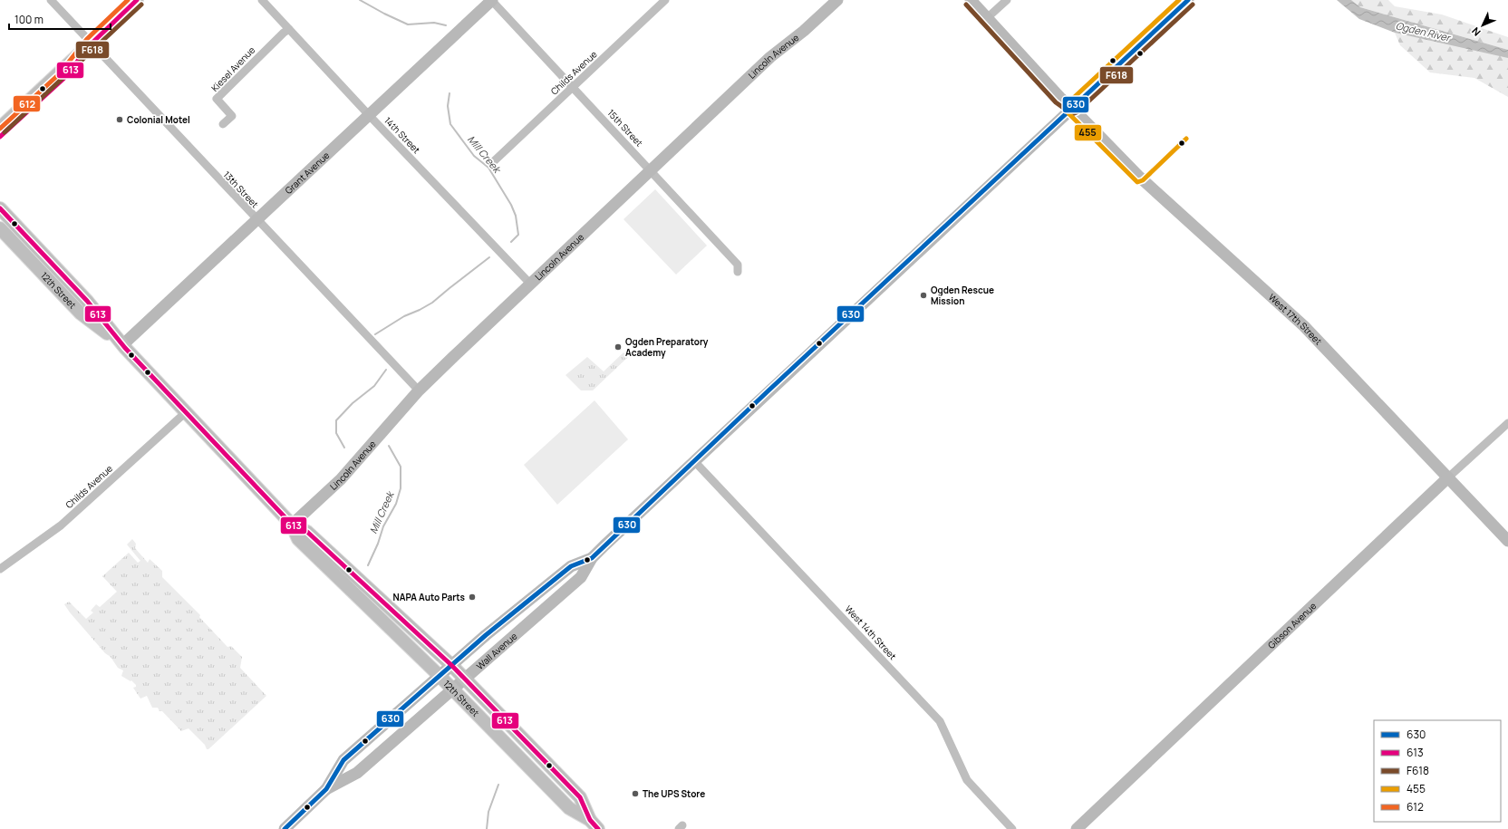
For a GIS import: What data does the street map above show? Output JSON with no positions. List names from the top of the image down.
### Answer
{
  "streets": {
    "main road": ["12th Street"],
    "street": [
      "Lincoln Avenue",
      "Kiesel Avenue",
      "Childs Avenue",
      "15th Street",
      "14th Street",
      "Grant Avenue",
      "13th Street",
      "West 17th Street",
      "Gibson Avenue",
      "West 14th Street",
      "Wall Avenue"
    ]
  },
  "crossings": [
    ["Lincoln Avenue", "15th Street"],
    ["Lincoln Avenue", "14th Street"],
    ["Lincoln Avenue", "13th Street"],
    ["Lincoln Avenue", "12th Street"],
    ["Kiesel Avenue", "14th Street"],
    ["Childs Avenue", "15th Street"],
    ["Childs Avenue", "12th Street"],
    ["15th Street", "Grant Avenue"],
    ["14th Street", "Grant Avenue"],
    ["Grant Avenue", "13th Street"],
    ["Grant Avenue", "12th Street"],
    ["12th Street", "Wall Avenue"],
    ["West 17th Street", "Gibson Avenue"],
    ["West 17th Street", "Wall Avenue"],
    ["West 14th Street", "Wall Avenue"]
  ],
  "water": ["Ogden River", "Mill Creek"],
  "places": [
    "Colonial Motel",
    "Ogden Rescue Mission",
    "Ogden Preparatory Academy",
    "NAPA Auto Parts",
    "The UPS Store"
  ],
  "lines": [
    "transit line 630",
    "transit line 613",
    "transit line 455",
    "transit line 612",
    "transit line F618"
  ],
  "legend": [
    "630",
    "613",
    "F618",
    "455",
    "612"
  ],
  "scale_bar": "100 m",
  "north": "bottom left"
}
